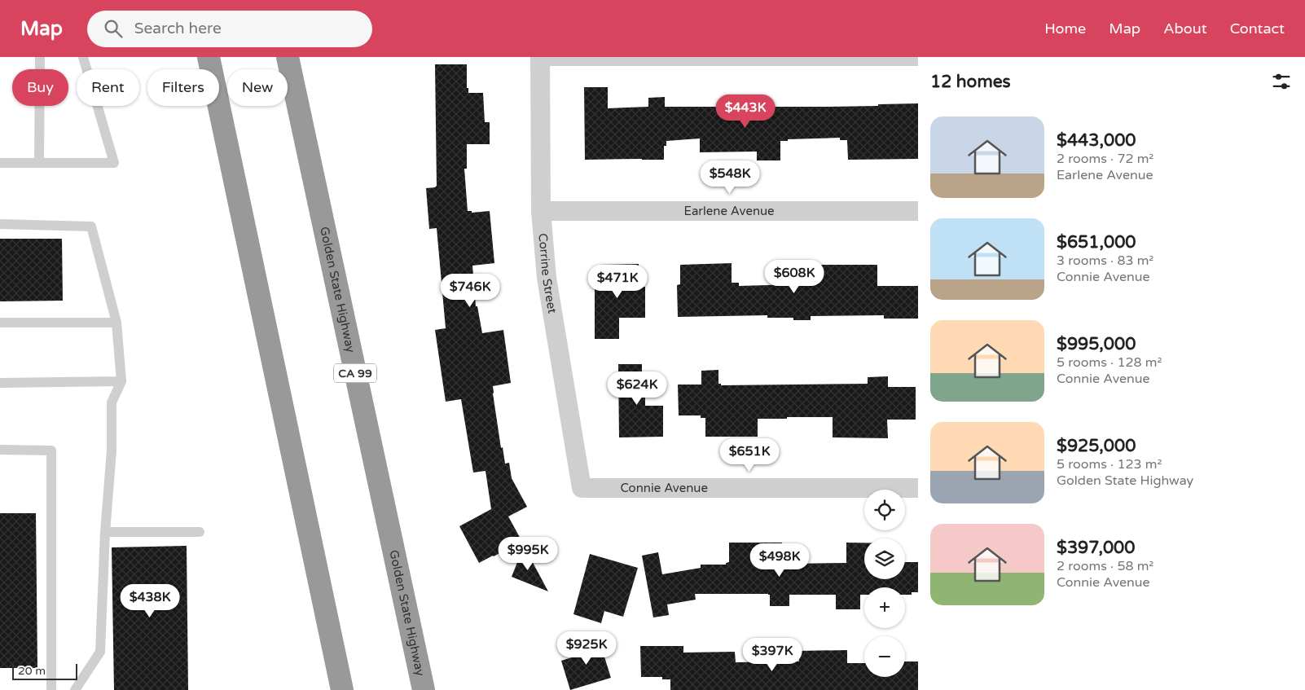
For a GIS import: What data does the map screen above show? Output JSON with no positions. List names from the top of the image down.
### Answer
{
  "streets": {
    "highway": ["Golden State Highway", "CA 99"],
    "street": ["Earlene Avenue", "Corrine Street", "Connie Avenue"]
  },
  "crossings": [
    ["Earlene Avenue", "Corrine Street"],
    ["Corrine Street", "Connie Avenue"]
  ],
  "scale_bar": "20 m",
  "page": {
    "header": "Map",
    "search": "Search here",
    "nav": [
      "Home",
      "Map",
      "About",
      "Contact"
    ],
    "heading": "12 homes",
    "chip": [
      "Buy",
      "Rent",
      "Filters",
      "New"
    ],
    "price": [
      "$443K",
      "$548K",
      "$608K",
      "$471K",
      "$746K",
      "$624K",
      "$651K",
      "$995K",
      "$498K",
      "$438K",
      "$925K",
      "$397K"
    ],
    "list": [
      {
        "name": "$443,000",
        "note": "2 rooms · 72 m² · Earlene Avenue"
      },
      {
        "name": "$651,000",
        "note": "3 rooms · 83 m² · Connie Avenue"
      },
      {
        "name": "$995,000",
        "note": "5 rooms · 128 m² · Connie Avenue"
      },
      {
        "name": "$925,000",
        "note": "5 rooms · 123 m² · Golden State Highway"
      },
      {
        "name": "$397,000",
        "note": "2 rooms · 58 m² · Connie Avenue"
      }
    ],
    "map_buttons": ["+", "−"],
    "scale": "20 m"
  }
}
